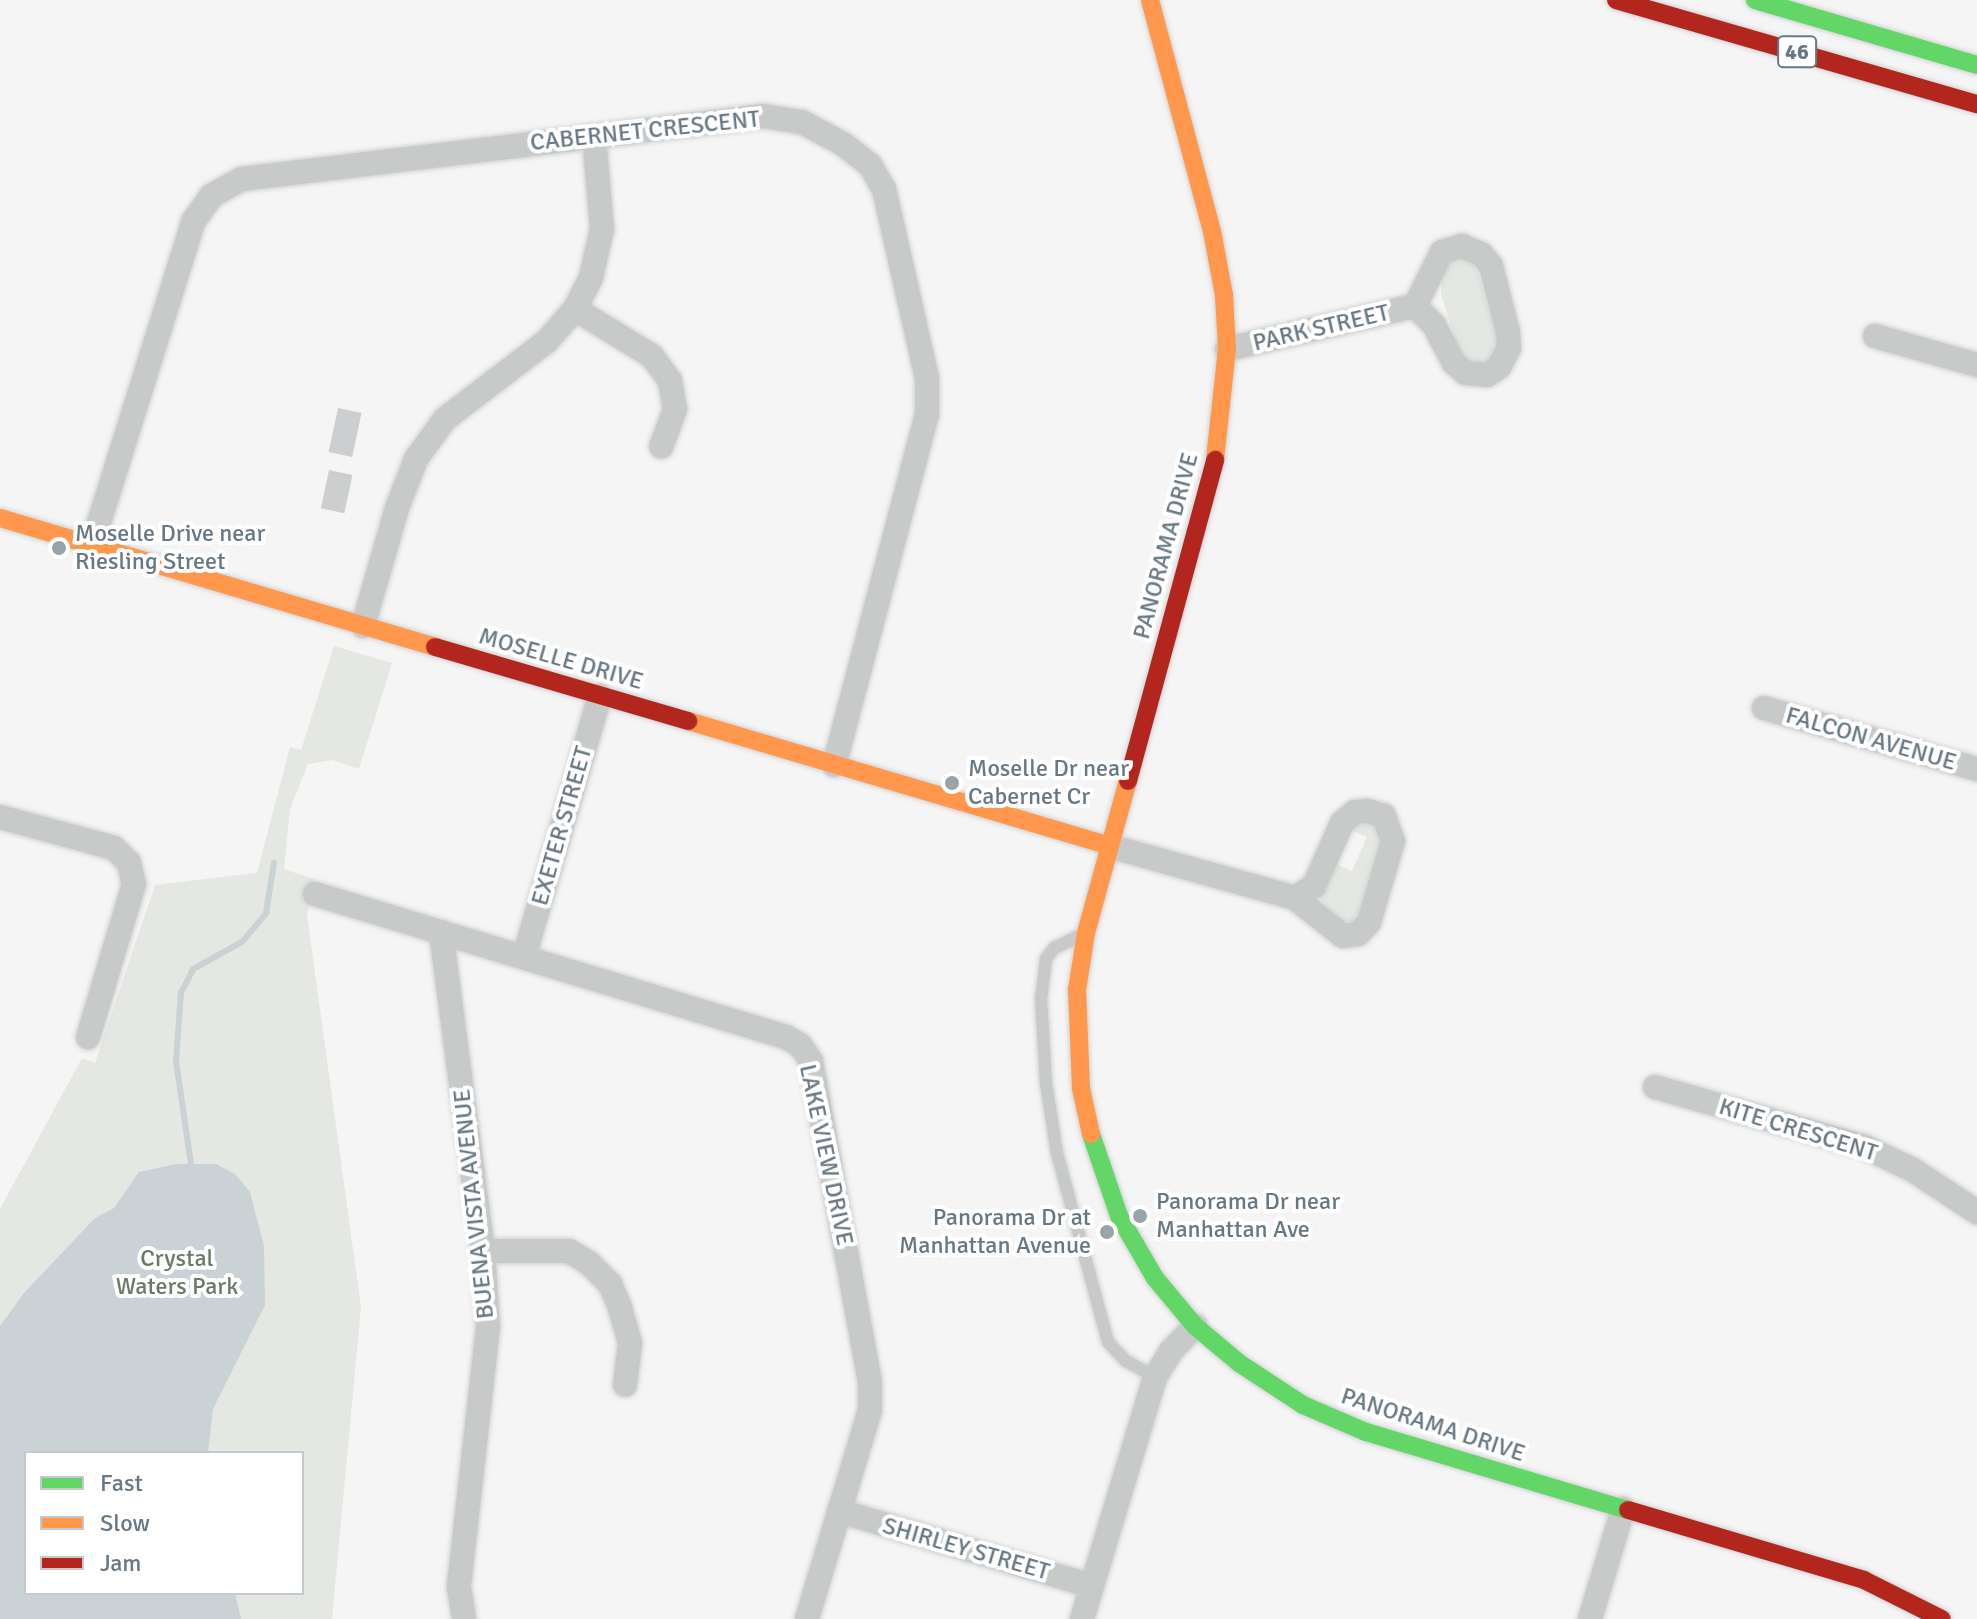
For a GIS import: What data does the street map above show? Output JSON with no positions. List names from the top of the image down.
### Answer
{
  "streets": {
    "street": [
      "46",
      "CABERNET CRESCENT",
      "PARK STREET",
      "PANORAMA DRIVE",
      "MOSELLE DRIVE",
      "FALCON AVENUE",
      "EXETER STREET",
      "KITE CRESCENT",
      "LAKE VIEW DRIVE",
      "BUENA VISTA AVENUE",
      "SHIRLEY STREET"
    ]
  },
  "crossings": [
    ["CABERNET CRESCENT", "MOSELLE DRIVE"],
    ["PARK STREET", "PANORAMA DRIVE"],
    ["PANORAMA DRIVE", "MOSELLE DRIVE"],
    ["MOSELLE DRIVE", "EXETER STREET"],
    ["EXETER STREET", "LAKE VIEW DRIVE"],
    ["LAKE VIEW DRIVE", "BUENA VISTA AVENUE"],
    ["LAKE VIEW DRIVE", "SHIRLEY STREET"]
  ],
  "parks": ["Crystal Waters Park"],
  "places": [
    "Moselle Drive near Riesling Street",
    "Moselle Dr near Cabernet Cr",
    "Panorama Dr near Manhattan Ave",
    "Panorama Dr at Manhattan Avenue"
  ],
  "legend": ["Fast", "Slow", "Jam"]
}
